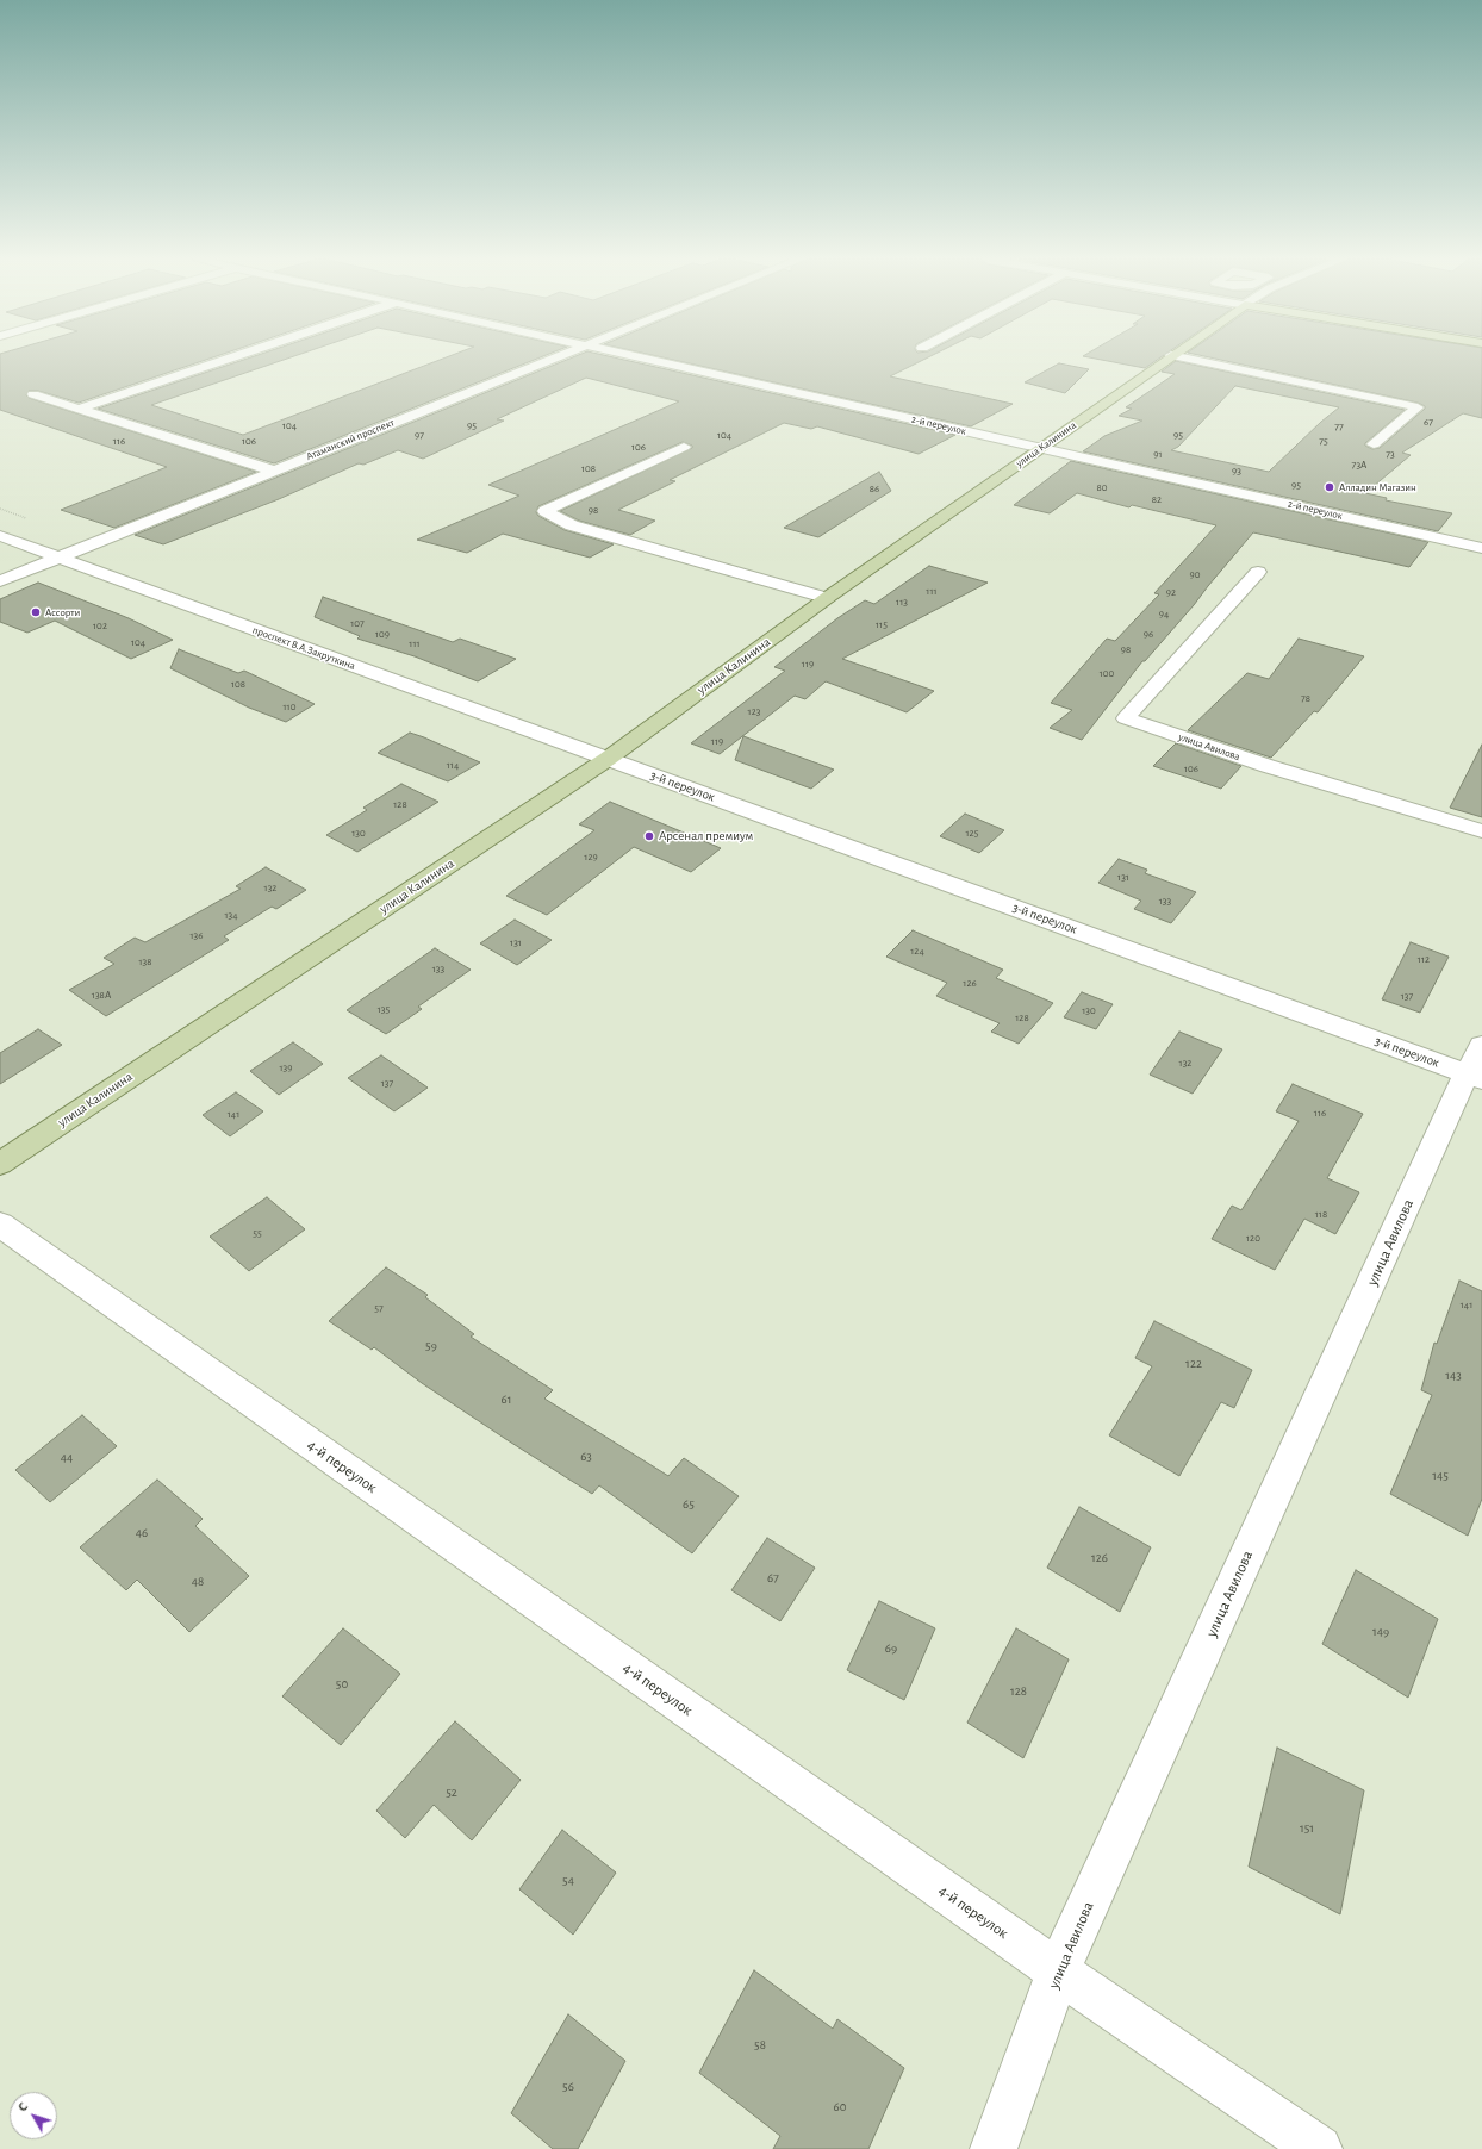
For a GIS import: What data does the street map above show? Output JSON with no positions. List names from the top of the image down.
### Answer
{
  "streets": {
    "main road": ["улица Калинина"],
    "street": [
      "2-й переулок",
      "Атаманский проспект",
      "проспект В.А.Закруткина",
      "улица Авилова",
      "3-й переулок",
      "4-й переулок"
    ]
  },
  "crossings": [
    ["2-й переулок", "улица Калинина"],
    ["Атаманский проспект", "проспект В.А.Закруткина"],
    ["улица Калинина", "проспект В.А.Закруткина"],
    ["улица Калинина", "3-й переулок"],
    ["проспект В.А.Закруткина", "3-й переулок"],
    ["улица Авилова", "3-й переулок"],
    ["улица Авилова", "4-й переулок"]
  ],
  "places": ["Алладин Магазин", "Ассорти", "Арсенал премиум"],
  "house_numbers": [
    "67",
    "104",
    "95",
    "77",
    "97",
    "104",
    "95",
    "116",
    "106",
    "75",
    "106",
    "91",
    "73",
    "73А",
    "108",
    "93",
    "95",
    "80",
    "86",
    "82",
    "98",
    "90",
    "111",
    "92",
    "113",
    "94",
    "107",
    "115",
    "102",
    "109",
    "96",
    "104",
    "111",
    "98",
    "119",
    "100",
    "108",
    "78",
    "110",
    "123",
    "119",
    "114",
    "106",
    "128",
    "130",
    "125",
    "129",
    "131",
    "132",
    "133",
    "134",
    "136",
    "131",
    "124",
    "112",
    "138",
    "133",
    "126",
    "138А",
    "137",
    "135",
    "130",
    "128",
    "132",
    "139",
    "137",
    "116",
    "141",
    "118",
    "55",
    "120",
    "141",
    "57",
    "59",
    "122",
    "143",
    "61",
    "63",
    "44",
    "145",
    "65",
    "46",
    "126",
    "67",
    "48",
    "149",
    "69",
    "50",
    "128",
    "52",
    "151",
    "54",
    "58",
    "56",
    "60"
  ],
  "north": "top left"
}
